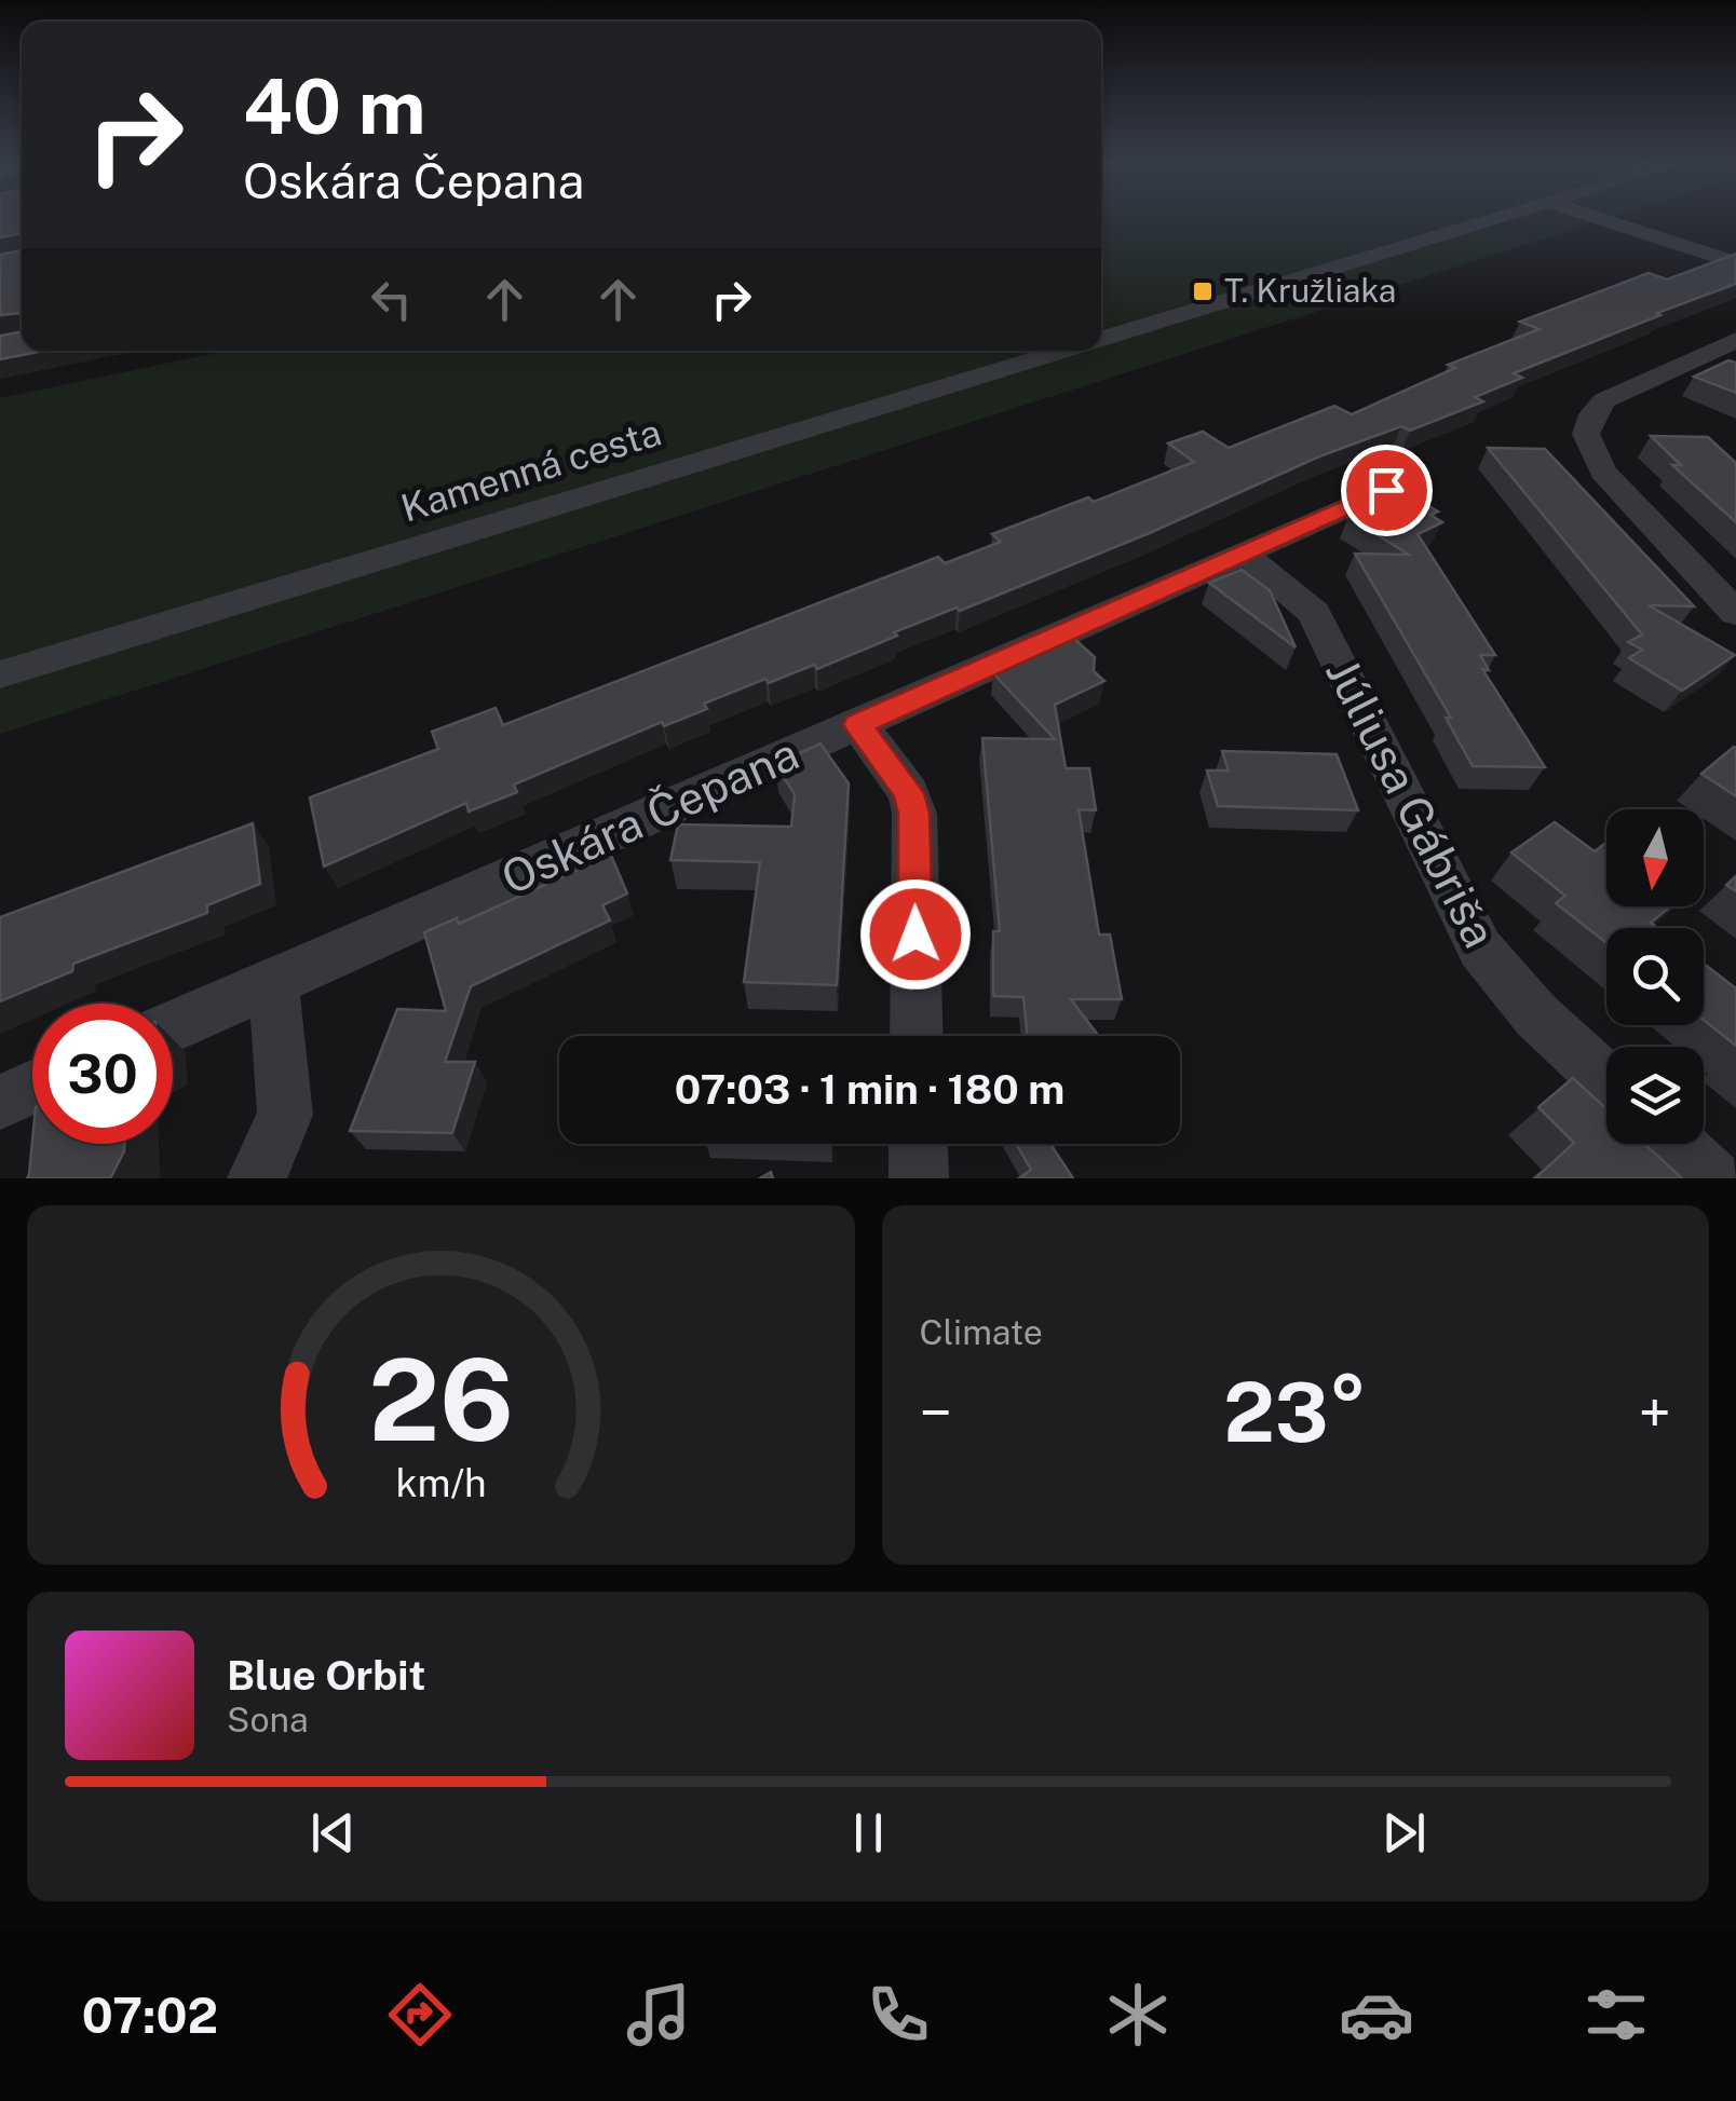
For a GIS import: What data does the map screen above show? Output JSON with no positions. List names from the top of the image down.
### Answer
{
  "streets": {
    "street": ["Kamenná cesta", "Júliusa Gábriša", "Oskára Čepana"]
  },
  "crossings": [
    ["Júliusa Gábriša", "Oskára Čepana"]
  ],
  "places": {
    "transit": ["T. Kružliaka"]
  },
  "north": "bottom",
  "page": {
    "turn": ["40 m", "Oskára Čepana"],
    "limit": "30",
    "trip": "07:03 · 1 min · 180 m",
    "tile": "Climate",
    "heat": ["−", "23°", "+"],
    "song": ["Blue Orbit", "Sona"],
    "tabs": "07:02",
    "gauge": ["26", "km/h"]
  }
}
